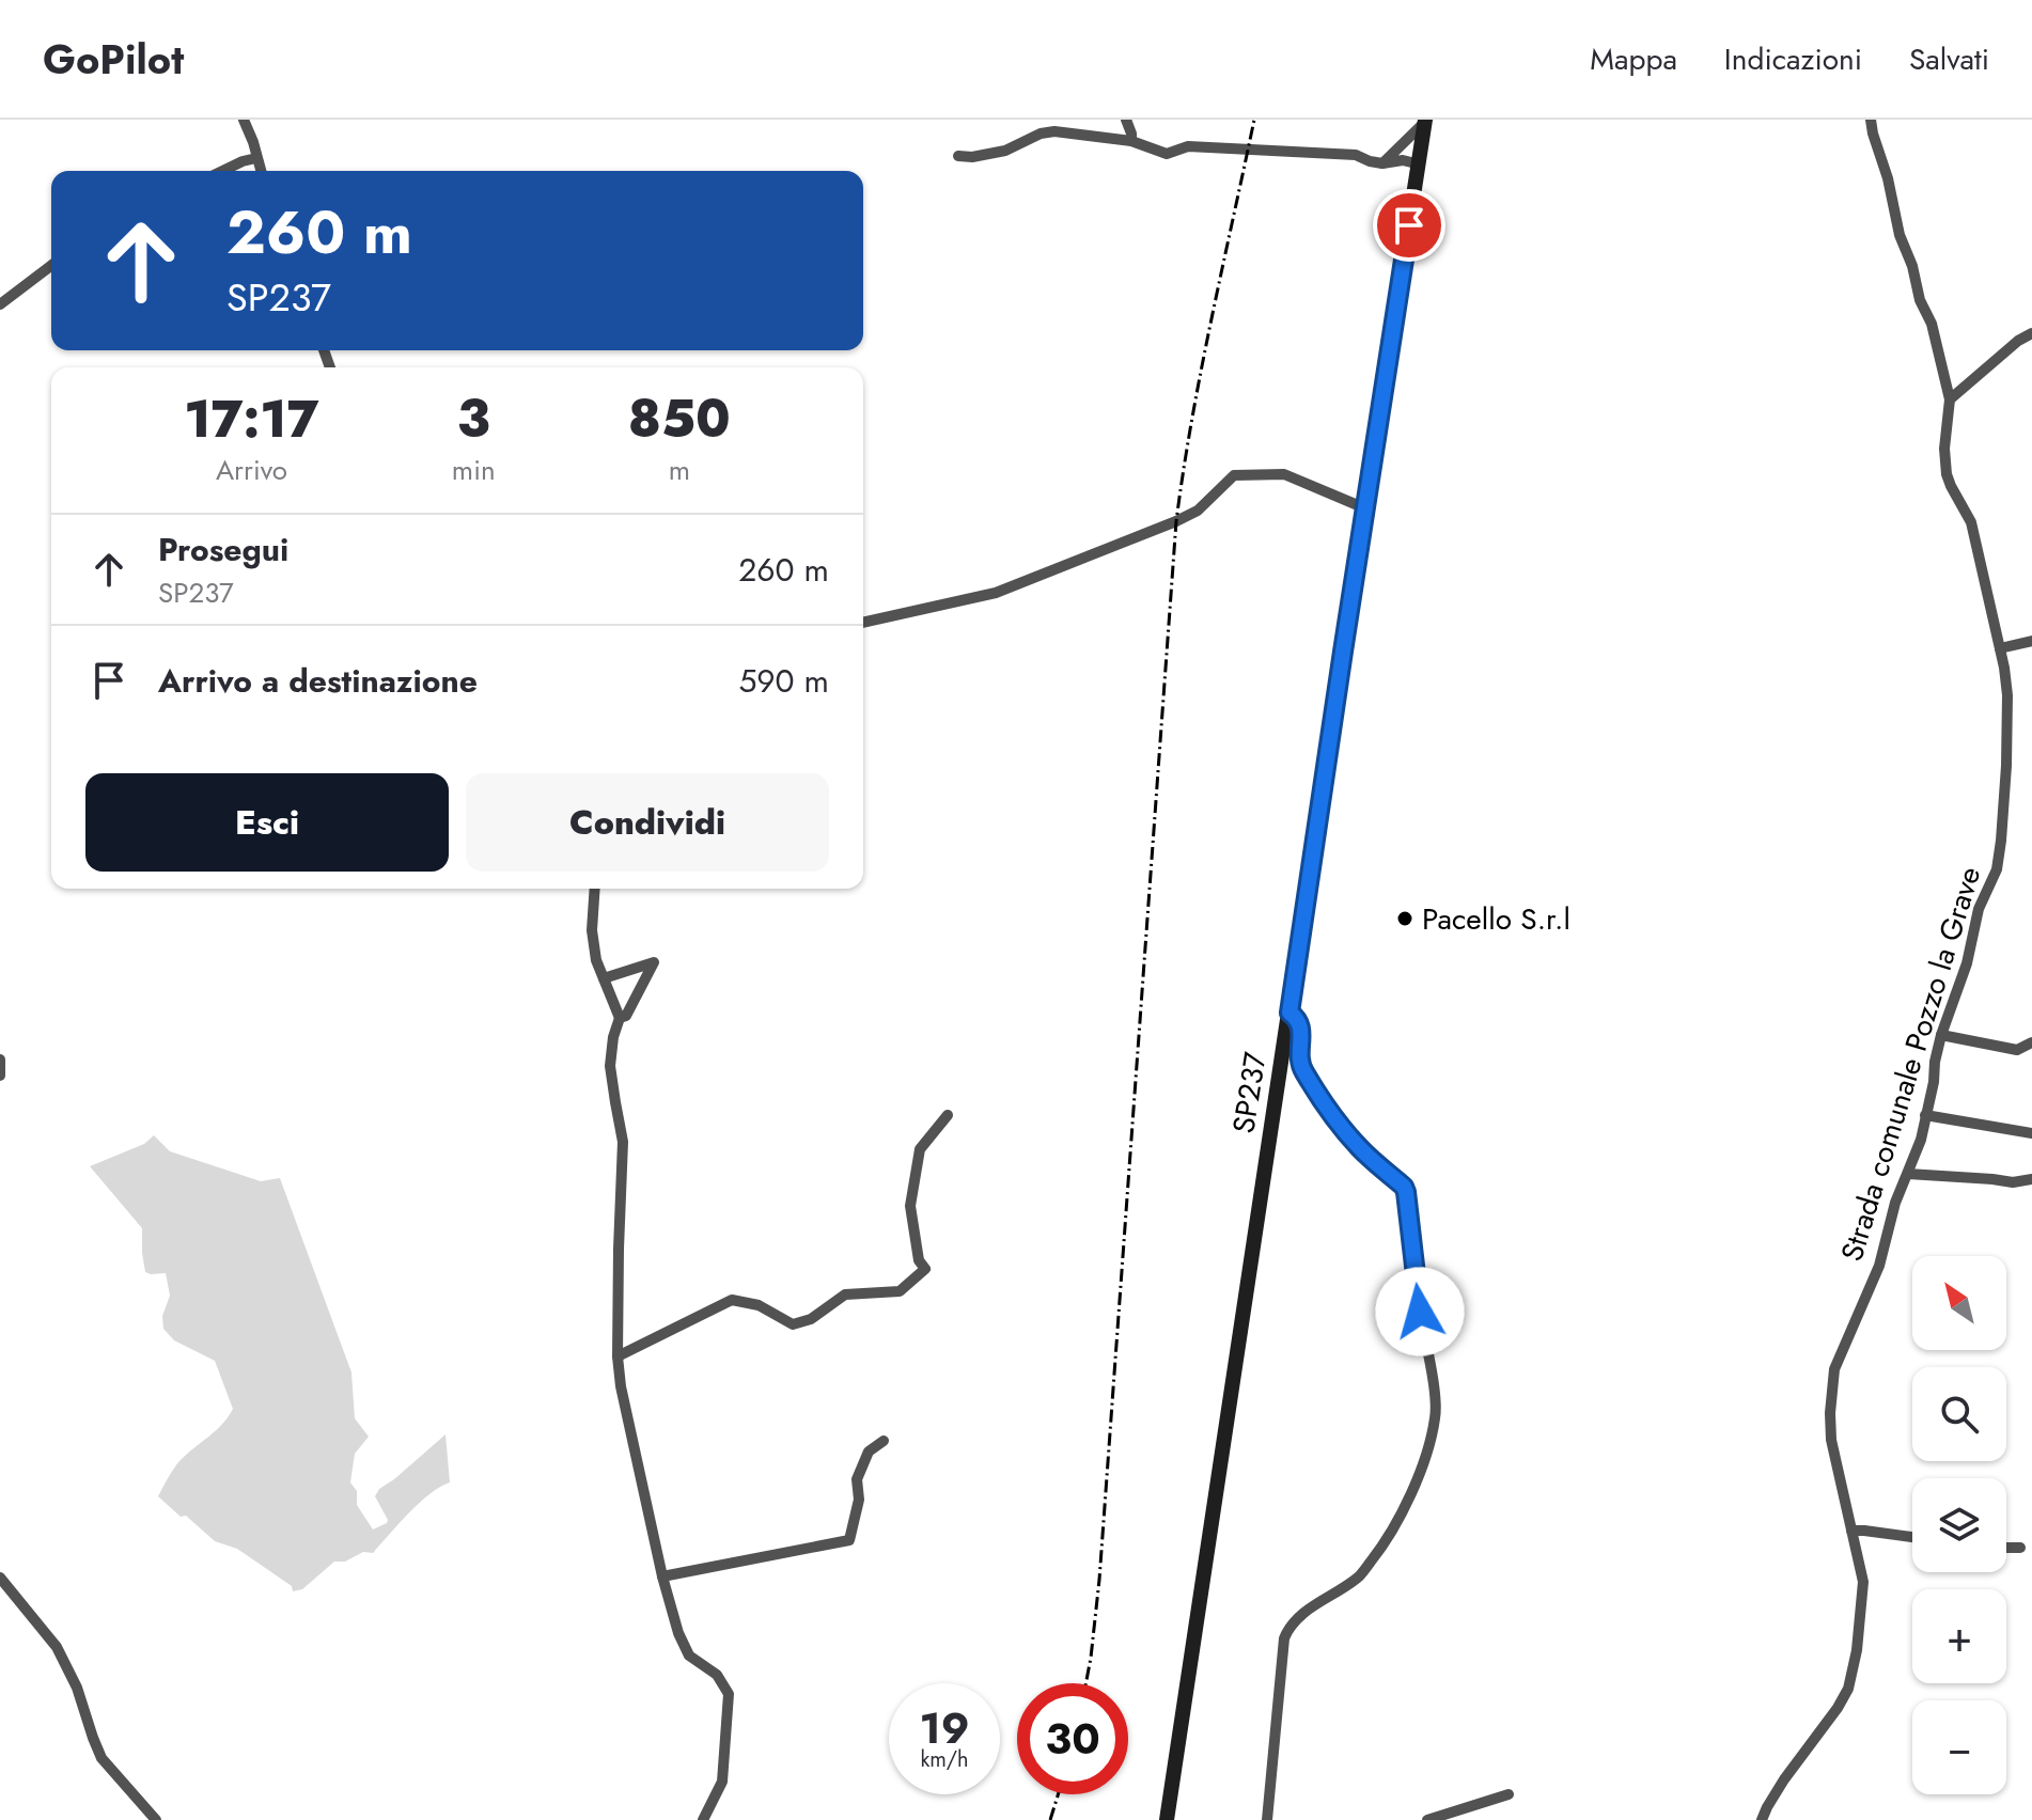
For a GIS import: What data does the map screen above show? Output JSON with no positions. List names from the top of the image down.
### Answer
{
  "streets": {
    "main road": ["SP237"],
    "street": ["Strada comunale Pozzo la Grave"]
  },
  "places": ["Pacello S.r.l"],
  "north": "top left",
  "page": {
    "header": "GoPilot",
    "nav": ["Mappa", "Indicazioni", "Salvati"],
    "turn": ["260 m", "SP237"],
    "eta": [
      "17:17",
      "Arrivo",
      "3",
      "min",
      "850",
      "m"
    ],
    "list": [
      {
        "name": "Prosegui",
        "note": "SP237",
        "value": "260 m"
      },
      {
        "name": "Arrivo a destinazione",
        "value": "590 m"
      }
    ],
    "buttons": ["Esci", "Condividi"],
    "map_buttons": ["+", "−"],
    "speed": "19 km/h",
    "limit": "30"
  }
}
